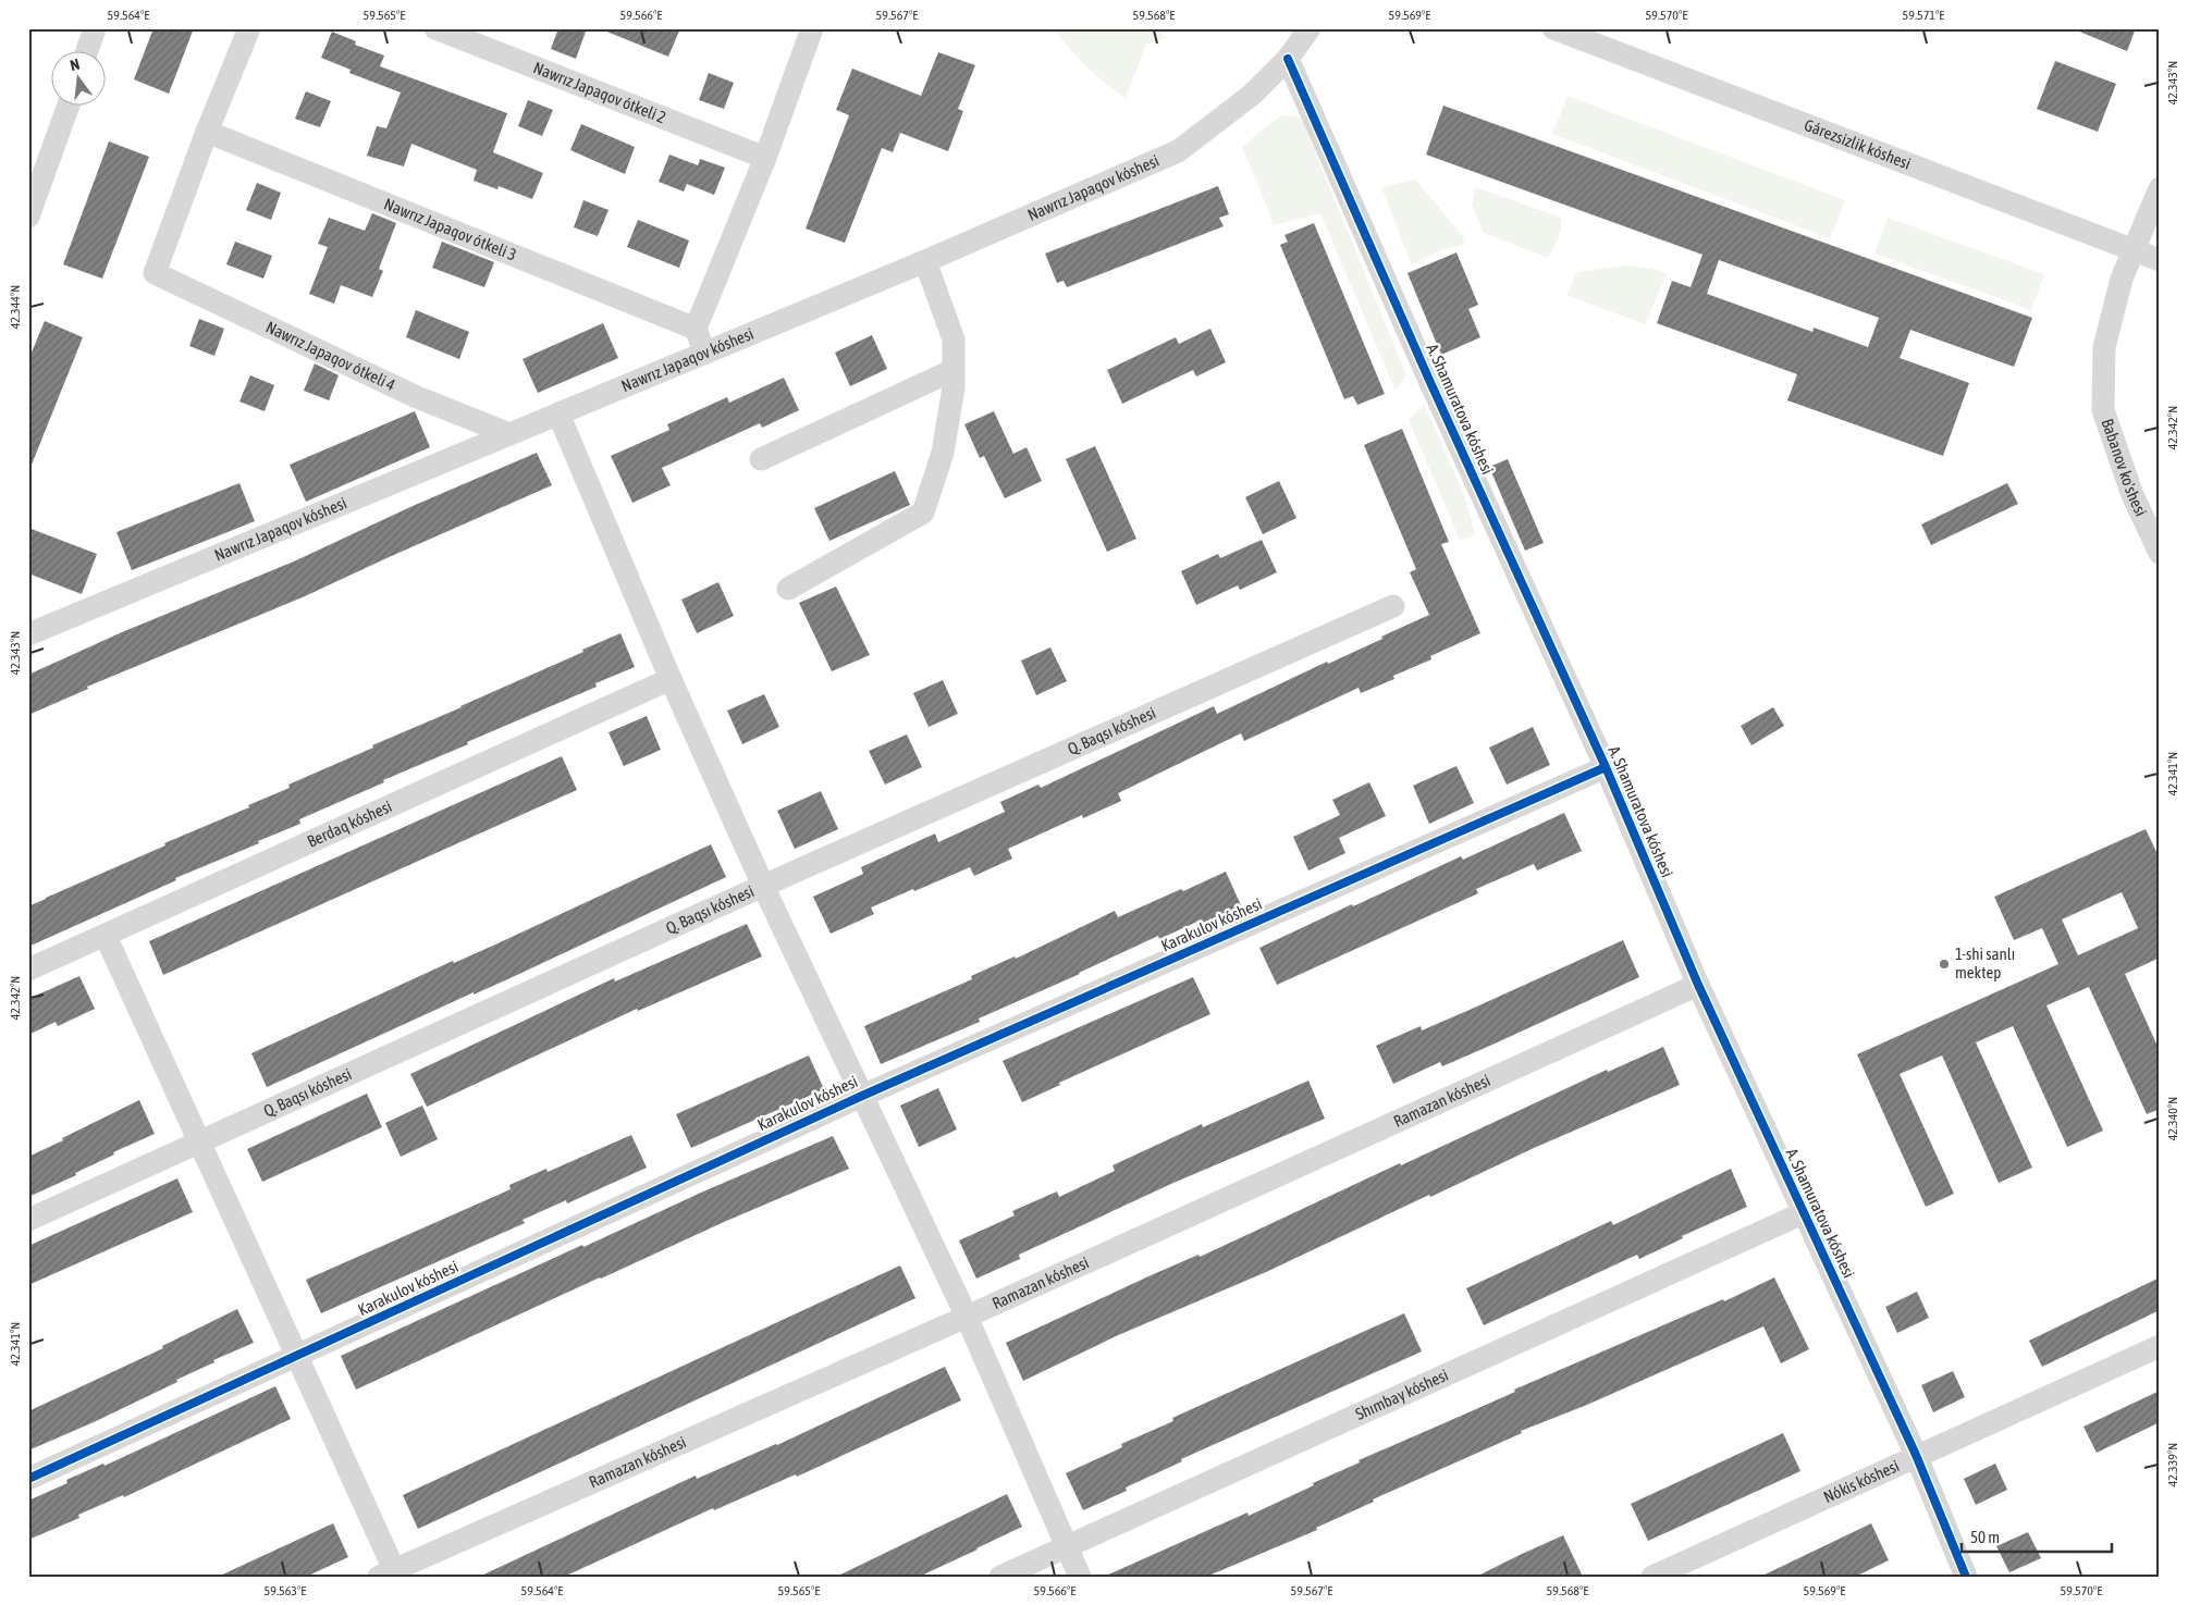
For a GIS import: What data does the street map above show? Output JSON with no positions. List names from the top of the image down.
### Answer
{
  "streets": {
    "street": [
      "Nawrız Japaqov ótkeli 2",
      "Gárezsizlik kóshesi",
      "Nawrız Japaqov kóshesi",
      "Nawrız Japaqov ótkeli 3",
      "Nawrız Japaqov ótkeli 4",
      "A. Shamuratova kóshesi",
      "Babanov ko'shesi",
      "Q. Baqsı kóshesi",
      "Berdaq kóshesi",
      "Karakulov kóshesi",
      "Ramazan kóshesi",
      "Shımbay kóshesi",
      "Nókis kóshesi"
    ]
  },
  "crossings": [
    ["Gárezsizlik kóshesi", "Babanov ko'shesi"],
    ["Nawrız Japaqov kóshesi", "Nawrız Japaqov ótkeli 4"],
    ["Nawrız Japaqov kóshesi", "A. Shamuratova kóshesi"],
    ["Nawrız Japaqov ótkeli 3", "Nawrız Japaqov ótkeli 4"],
    ["A. Shamuratova kóshesi", "Karakulov kóshesi"],
    ["A. Shamuratova kóshesi", "Ramazan kóshesi"],
    ["A. Shamuratova kóshesi", "Shımbay kóshesi"],
    ["A. Shamuratova kóshesi", "Nókis kóshesi"]
  ],
  "places": ["1-shi sanlı mektep"],
  "scale_bar": "50 m",
  "north": "top",
  "coordinates": [
    "59.564°E",
    "59.565°E",
    "59.566°E",
    "59.567°E",
    "59.568°E",
    "59.569°E",
    "59.570°E",
    "59.571°E",
    "42.343°N",
    "42.344°N",
    "42.342°N",
    "42.341°N",
    "42.340°N",
    "42.339°N",
    "59.563°E"
  ]
}
